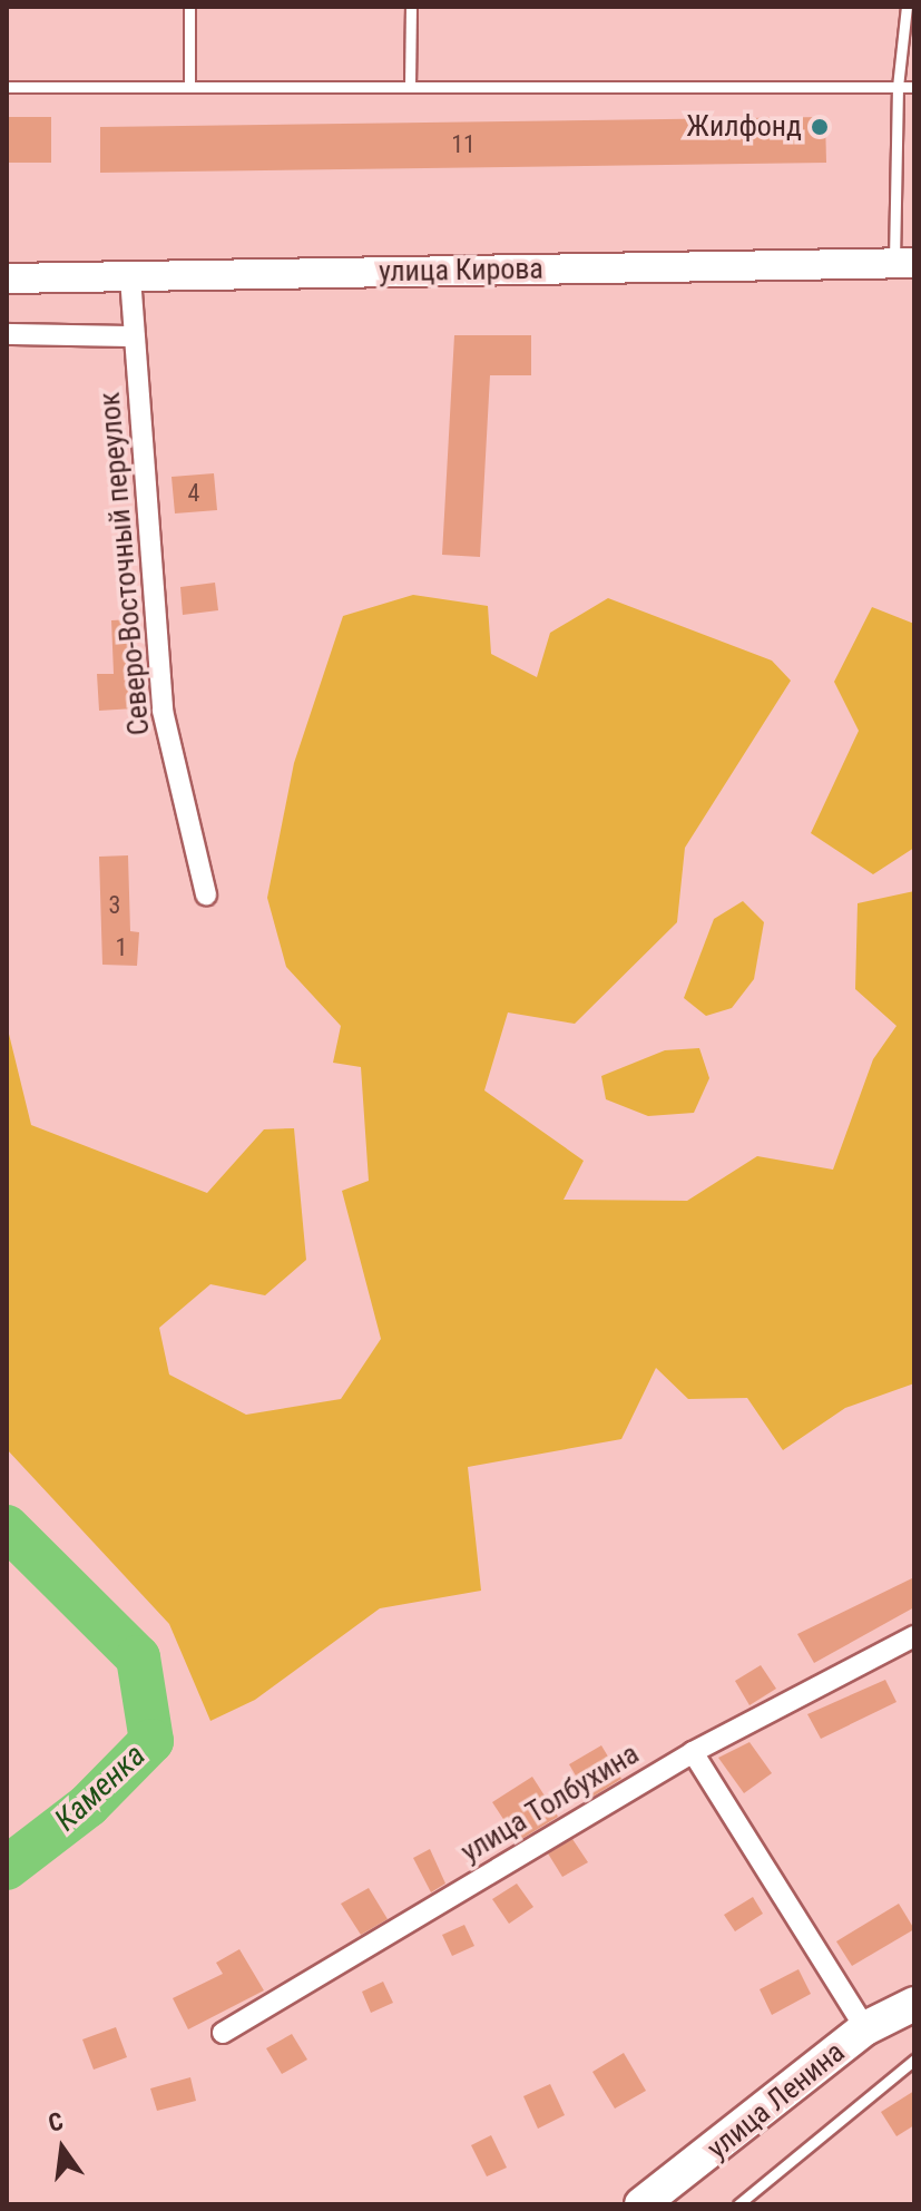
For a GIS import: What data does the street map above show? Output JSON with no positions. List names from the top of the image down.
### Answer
{
  "streets": {
    "main road": ["улица Ленина"],
    "street": ["улица Кирова", "Северо-Восточный переулок", "улица Толбухина"]
  },
  "crossings": [
    ["улица Кирова", "Северо-Восточный переулок"]
  ],
  "water": ["Каменка"],
  "places": ["Жилфонд"],
  "house_numbers": [
    "11",
    "4",
    "3",
    "1"
  ],
  "north": "top"
}
